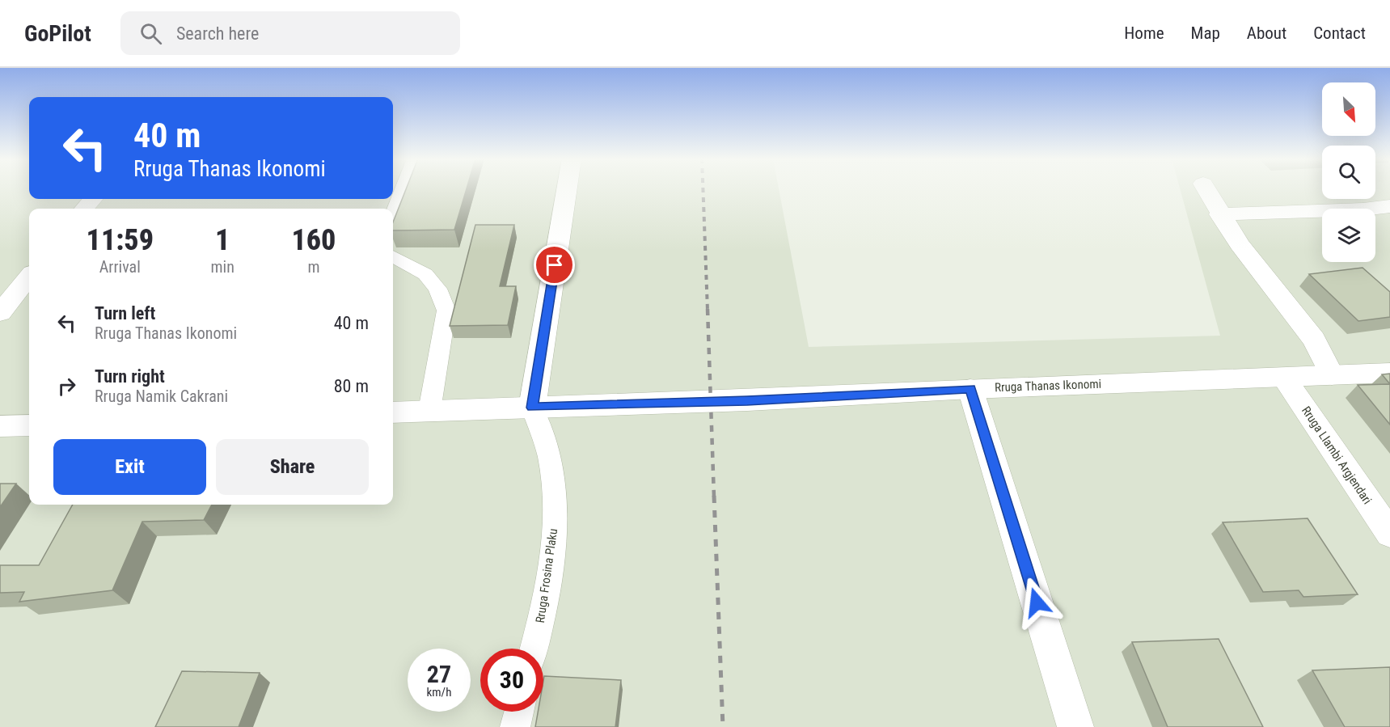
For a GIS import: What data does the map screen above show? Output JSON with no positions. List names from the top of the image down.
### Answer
{
  "streets": {
    "street": ["Rruga Thanas Ikonomi", "Rruga Llambi Argjendari"],
    "lane": ["Rruga Frosina Plaku"]
  },
  "crossings": [
    ["Rruga Thanas Ikonomi", "Rruga Llambi Argjendari"],
    ["Rruga Thanas Ikonomi", "Rruga Frosina Plaku"]
  ],
  "north": "bottom right",
  "page": {
    "header": "GoPilot",
    "search": "Search here",
    "nav": [
      "Home",
      "Map",
      "About",
      "Contact"
    ],
    "turn": ["40 m", "Rruga Thanas Ikonomi"],
    "eta": [
      "11:59",
      "Arrival",
      "1",
      "min",
      "160",
      "m"
    ],
    "list": [
      {
        "name": "Turn left",
        "note": "Rruga Thanas Ikonomi",
        "value": "40 m"
      },
      {
        "name": "Turn right",
        "note": "Rruga Namik Cakrani",
        "value": "80 m"
      }
    ],
    "buttons": ["Exit", "Share"],
    "speed": "27 km/h",
    "limit": "30"
  }
}
